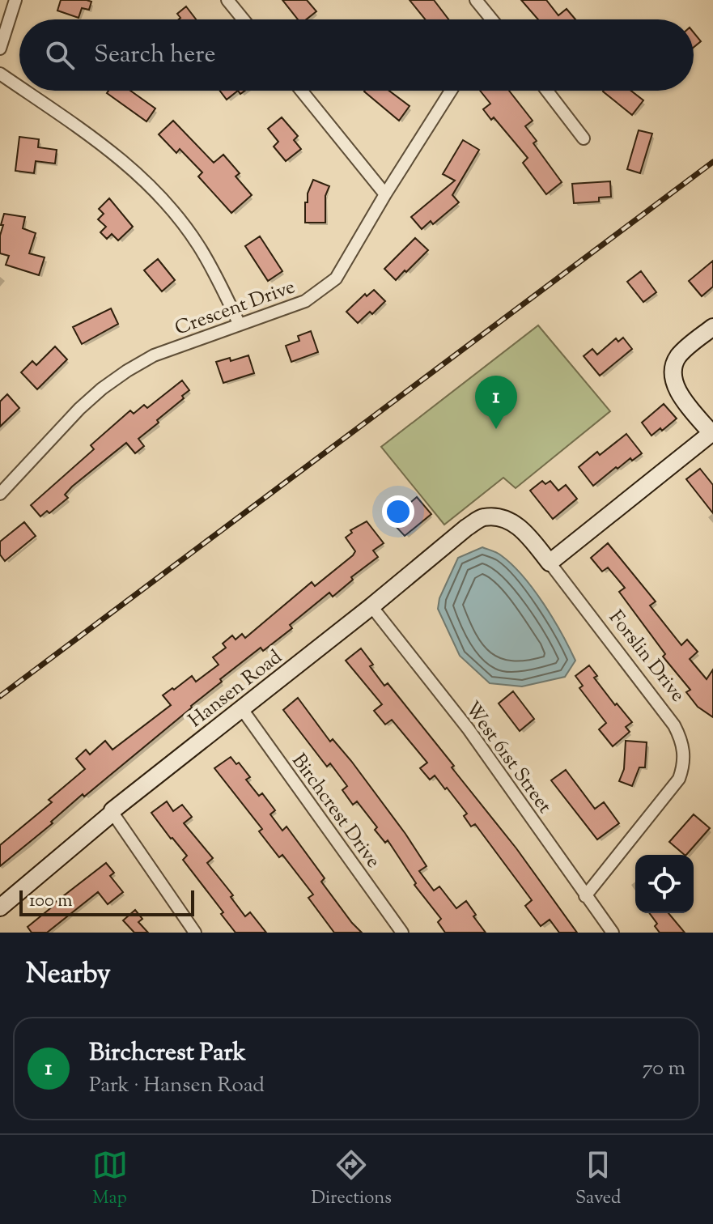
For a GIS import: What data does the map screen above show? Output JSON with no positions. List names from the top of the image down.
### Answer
{
  "streets": {
    "street": [
      "Crescent Drive",
      "Forslin Drive",
      "Hansen Road",
      "West 61st Street",
      "Birchcrest Drive"
    ]
  },
  "crossings": [
    ["Forslin Drive", "Hansen Road"],
    ["Forslin Drive", "West 61st Street"],
    ["Hansen Road", "West 61st Street"],
    ["Hansen Road", "Birchcrest Drive"]
  ],
  "scale_bar": "100 m",
  "page": {
    "search": "Search here",
    "pins": "1",
    "scale": "100 m",
    "heading": "Nearby",
    "list": [
      {
        "mark": "1",
        "name": "Birchcrest Park",
        "note": "Park · Hansen Road",
        "value": "70 m"
      }
    ],
    "nav": ["Map", "Directions", "Saved"]
  }
}
